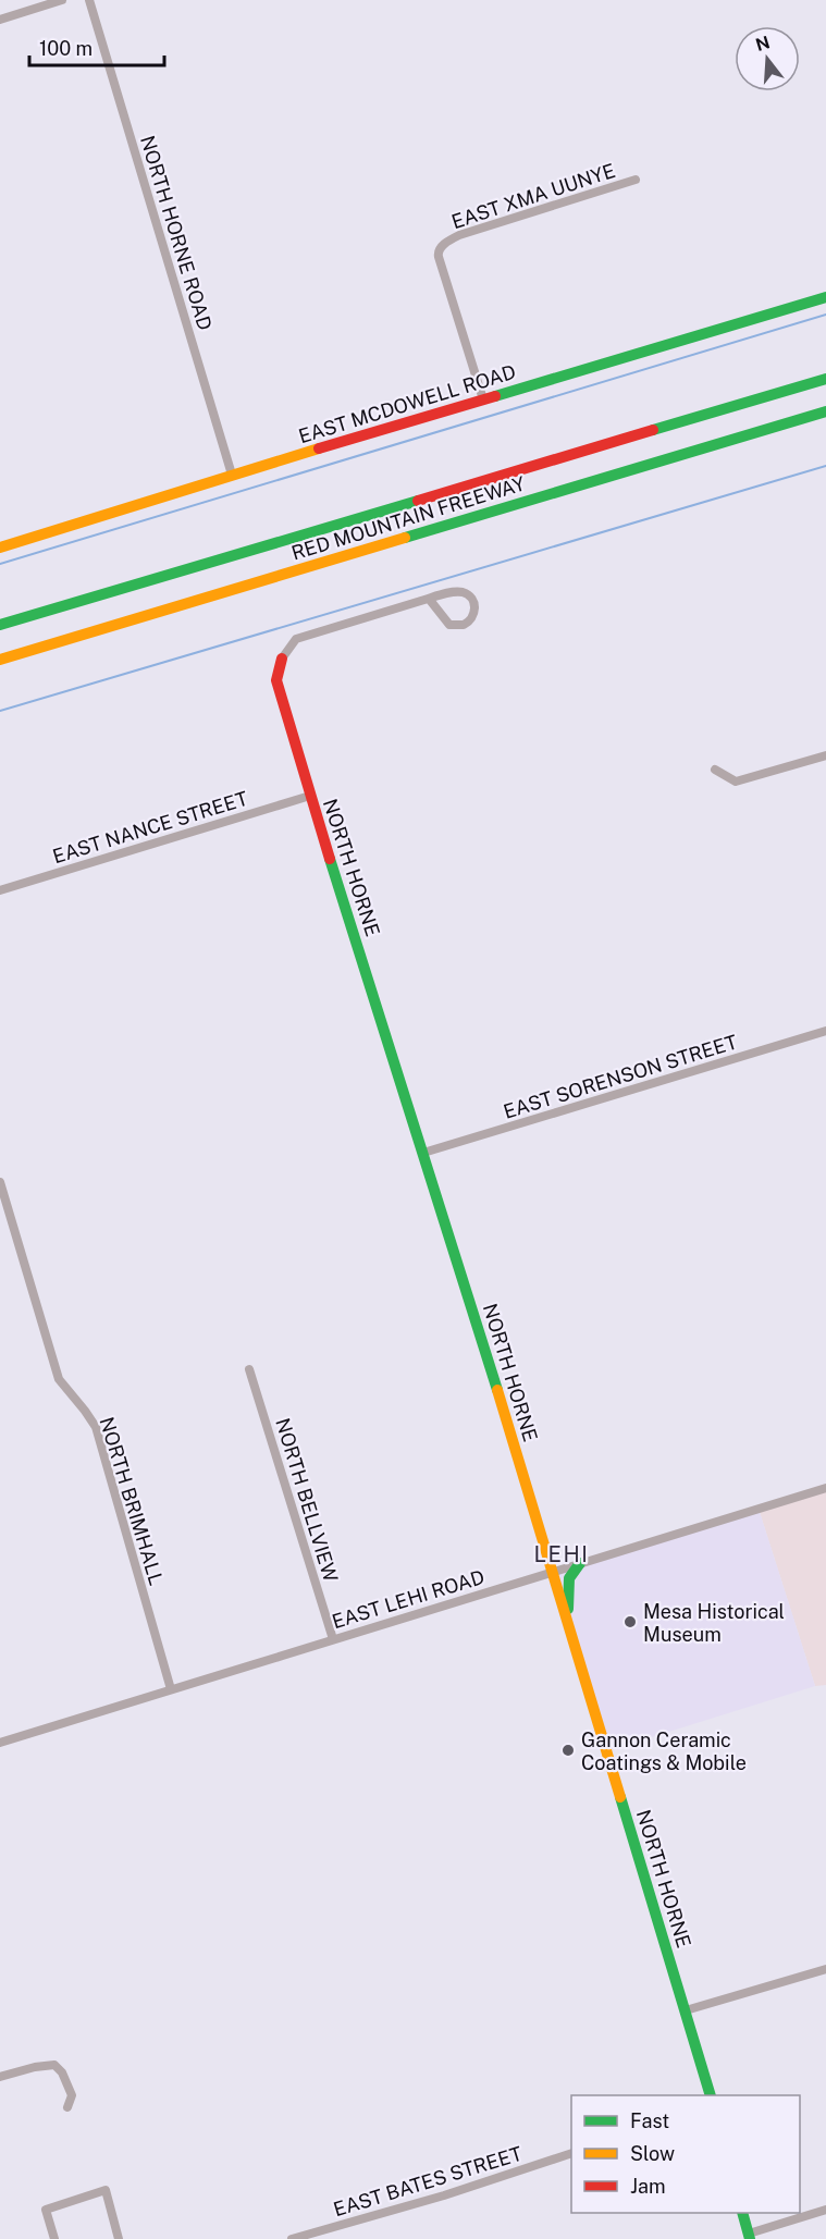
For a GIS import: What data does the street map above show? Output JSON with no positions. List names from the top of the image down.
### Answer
{
  "streets": {
    "main road": ["EAST MCDOWELL ROAD", "RED MOUNTAIN FREEWAY", "NORTH HORNE"],
    "street": [
      "EAST XMA UUNYE",
      "NORTH HORNE ROAD",
      "EAST NANCE STREET",
      "EAST SORENSON STREET",
      "NORTH BELLVIEW",
      "NORTH BRIMHALL",
      "EAST LEHI ROAD",
      "EAST BATES STREET"
    ]
  },
  "crossings": [
    ["EAST XMA UUNYE", "EAST MCDOWELL ROAD"],
    ["NORTH HORNE ROAD", "EAST MCDOWELL ROAD"],
    ["EAST NANCE STREET", "NORTH HORNE"],
    ["NORTH HORNE", "EAST SORENSON STREET"],
    ["NORTH HORNE", "EAST LEHI ROAD"],
    ["NORTH BELLVIEW", "EAST LEHI ROAD"],
    ["NORTH BRIMHALL", "EAST LEHI ROAD"]
  ],
  "districts": ["LEHI"],
  "places": ["Mesa Historical Museum", "Gannon Ceramic Coatings & Mobile"],
  "legend": ["Fast", "Slow", "Jam"],
  "scale_bar": "100 m",
  "north": "top"
}
